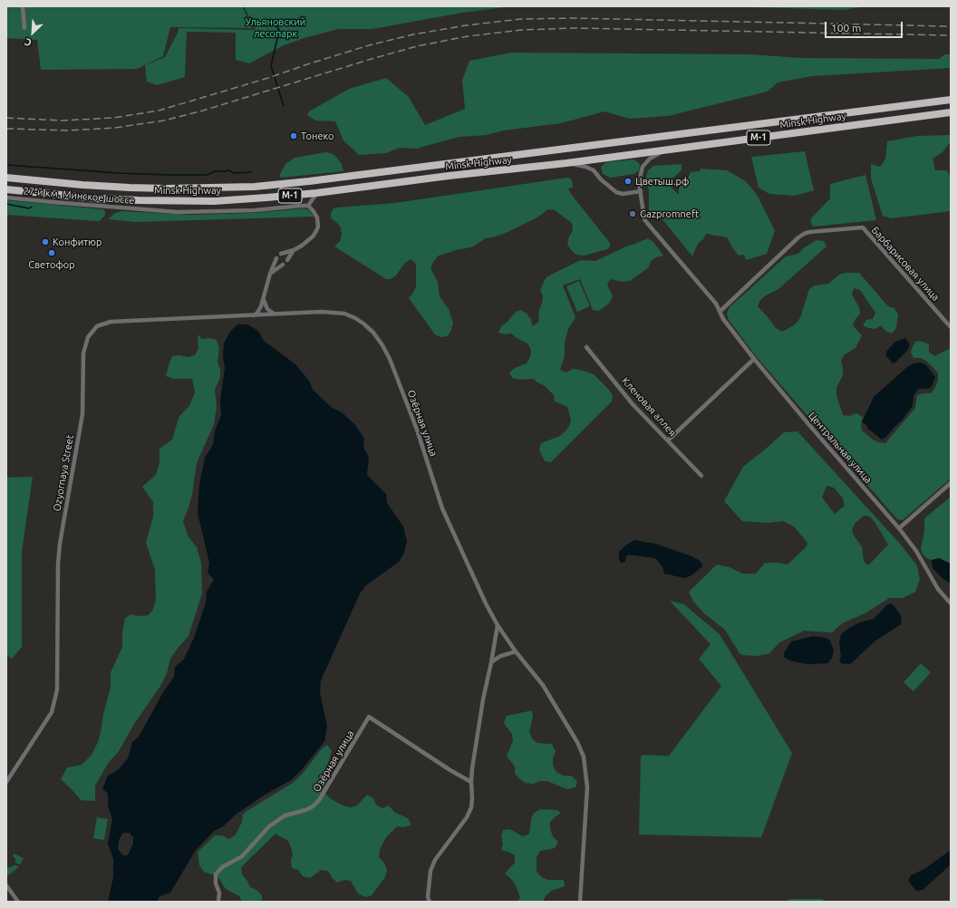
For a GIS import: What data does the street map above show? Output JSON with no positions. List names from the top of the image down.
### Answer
{
  "streets": {
    "highway": ["Minsk Highway", "М-1"],
    "street": [
      "27-й км, Минское шоссе",
      "Барбарисовая улица",
      "Кленовая аллея",
      "Озёрная улица",
      "Центральная улица",
      "Ozyornaya Street"
    ]
  },
  "crossings": [
    ["Барбарисовая улица", "Центральная улица"],
    ["Озёрная улица", "Ozyornaya Street"]
  ],
  "parks": ["Ульяновский лесопарк"],
  "places": [
    "Тонеко",
    "Цветыш.рф",
    "Gazpromneft",
    "Конфитюр",
    "Светофор"
  ],
  "scale_bar": "100 m",
  "north": "bottom left"
}
